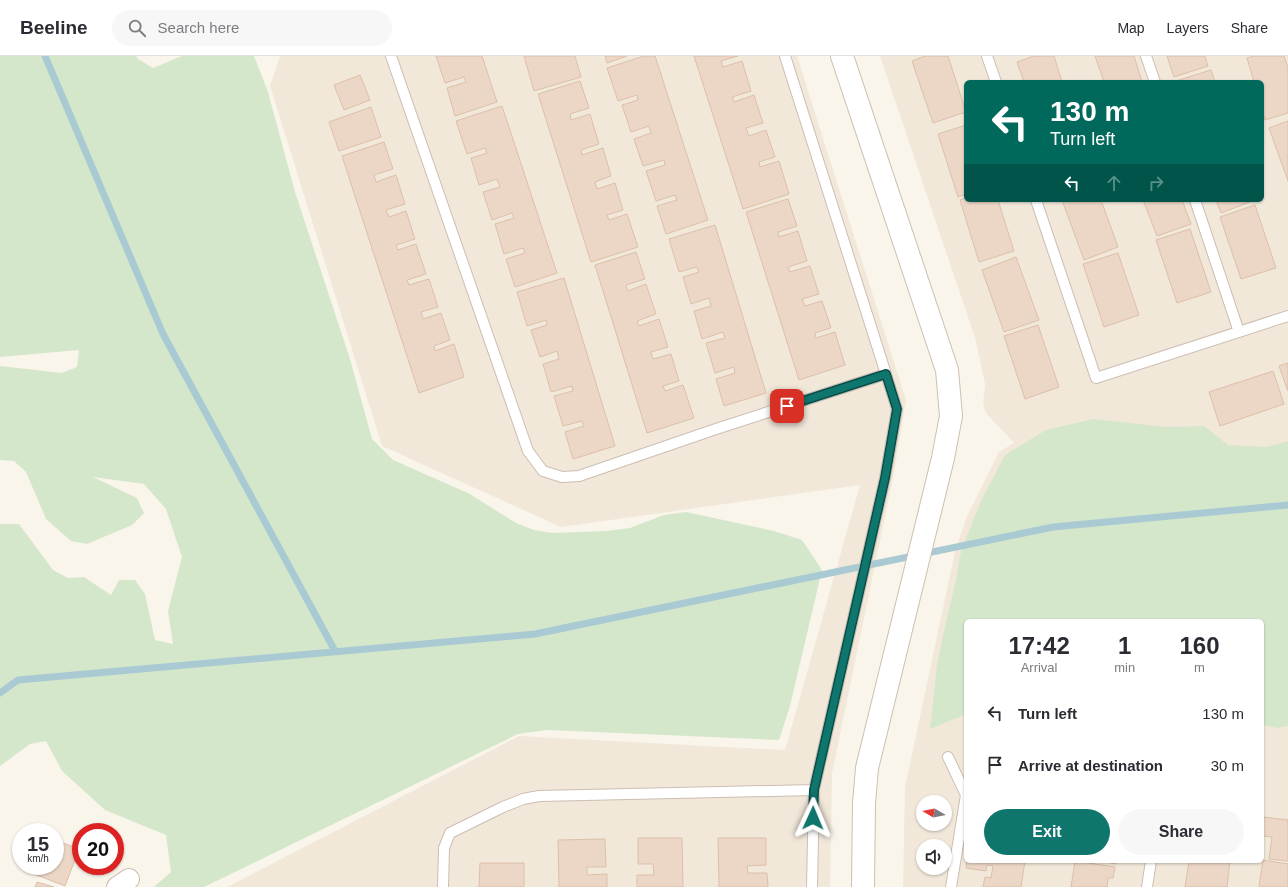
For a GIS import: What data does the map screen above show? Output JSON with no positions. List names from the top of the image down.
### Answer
{
  "north": "left",
  "page": {
    "header": "Beeline",
    "search": "Search here",
    "nav": ["Map", "Layers", "Share"],
    "turn": ["130 m", "Turn left"],
    "eta": [
      "17:42",
      "Arrival",
      "1",
      "min",
      "160",
      "m"
    ],
    "list": [
      {
        "name": "Turn left",
        "value": "130 m"
      },
      {
        "name": "Arrive at destination",
        "value": "30 m"
      }
    ],
    "buttons": ["Exit", "Share"],
    "speed": "15 km/h",
    "limit": "20"
  }
}
